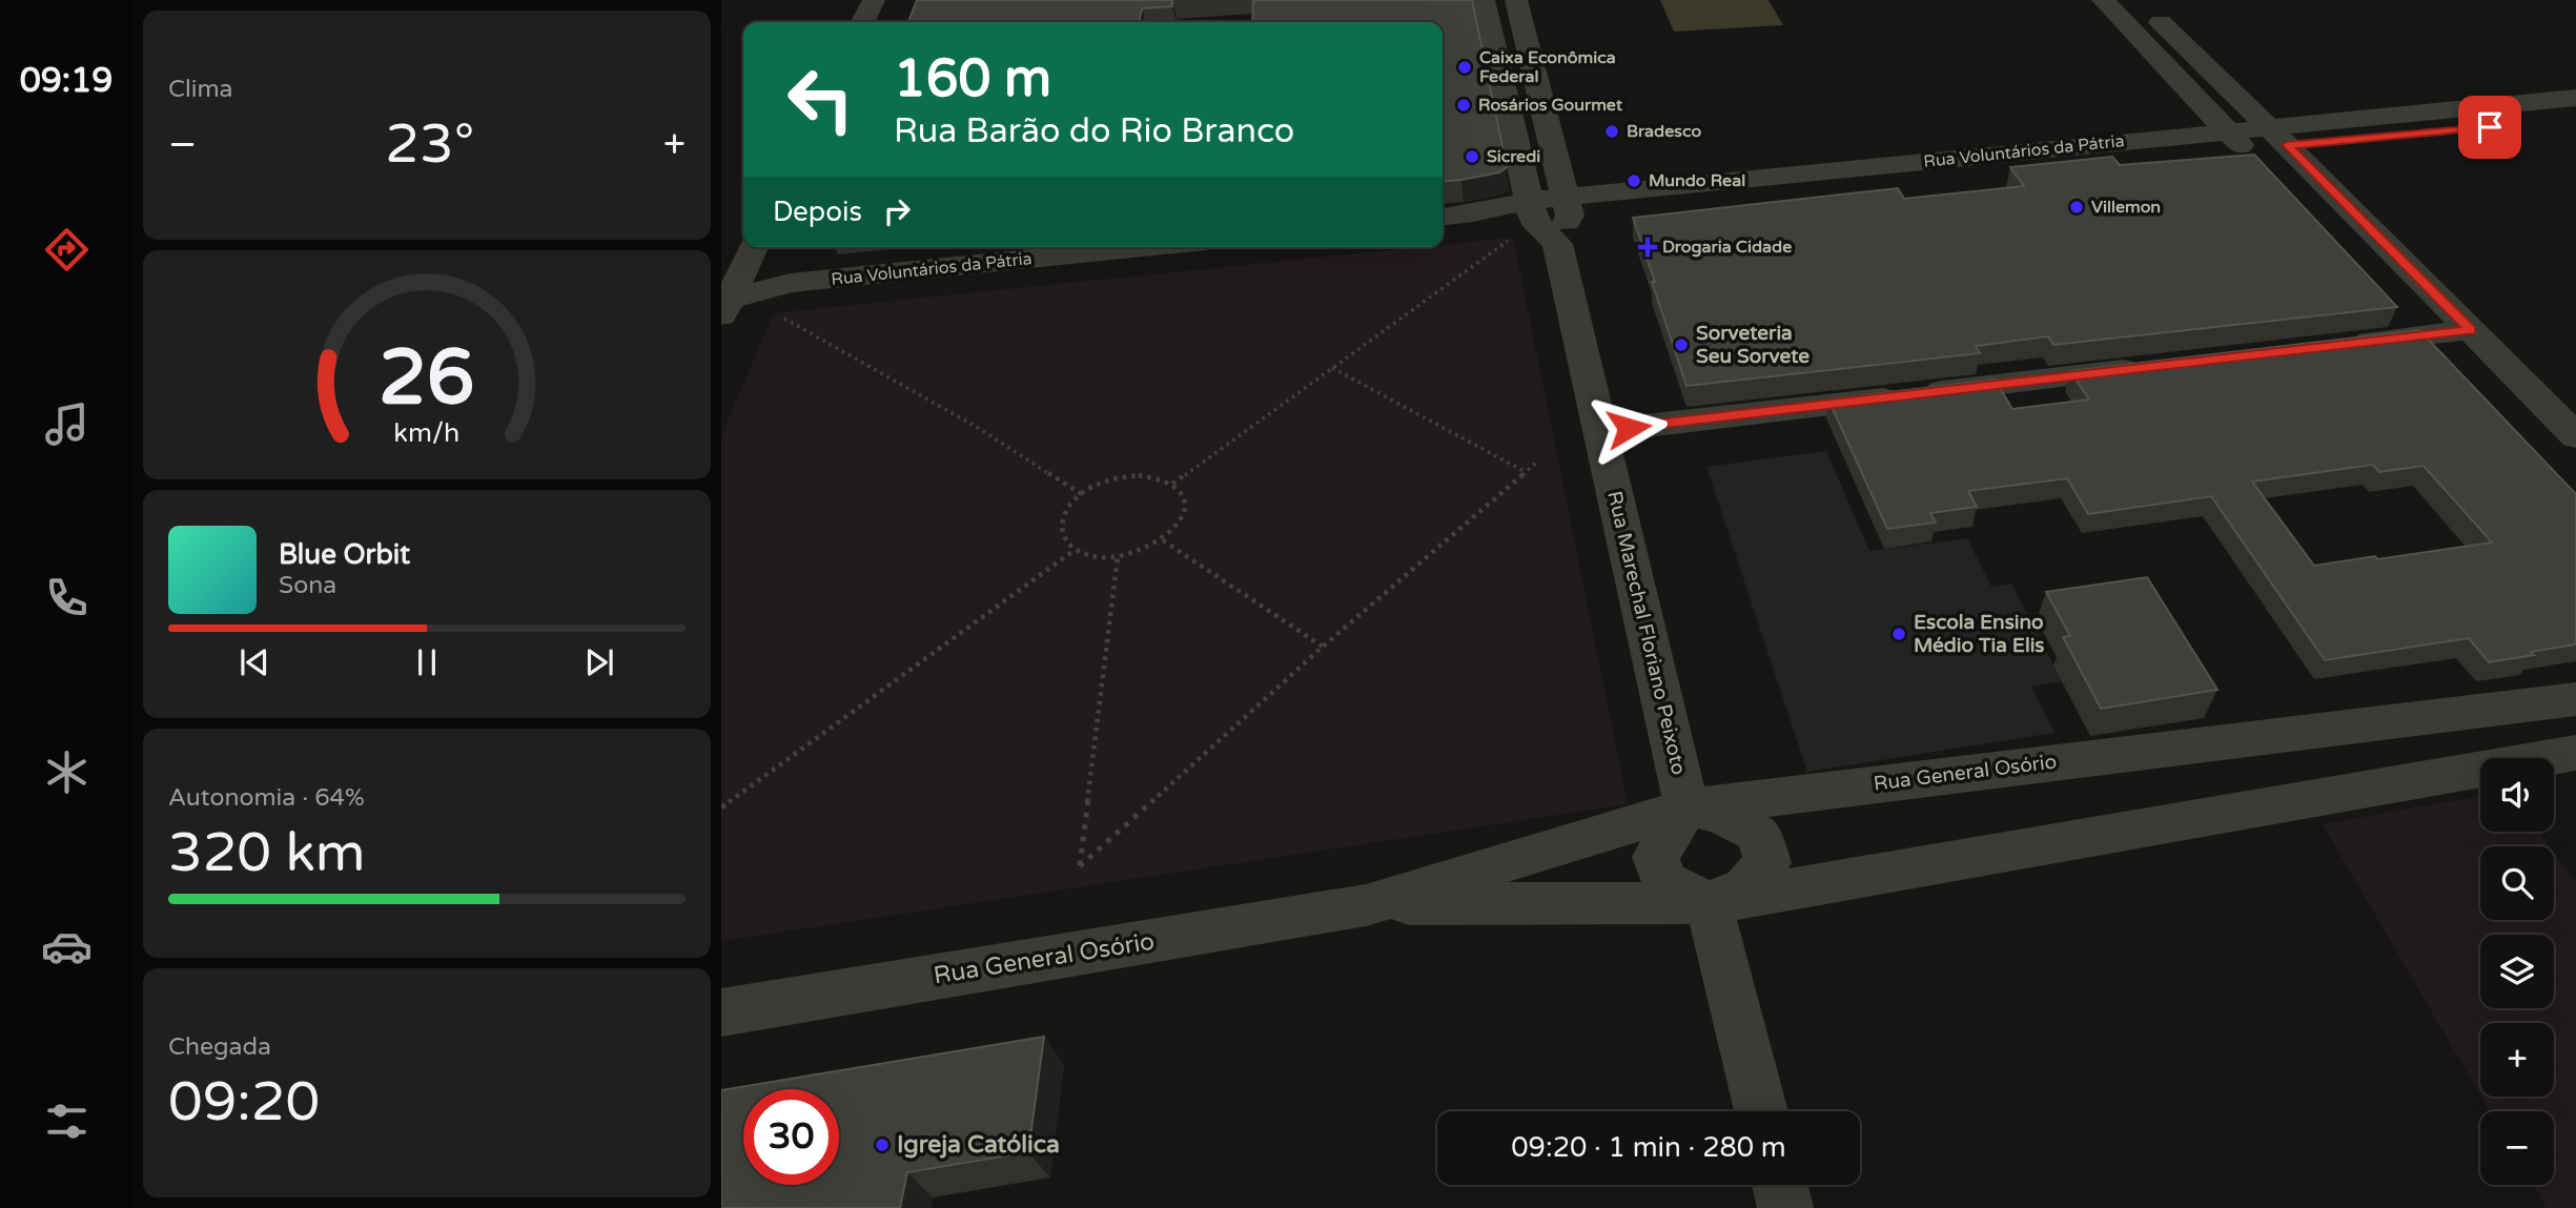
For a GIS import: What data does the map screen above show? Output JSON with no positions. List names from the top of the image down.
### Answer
{
  "streets": {
    "street": ["Rua Voluntários da Pátria", "Rua Marechal Floriano Peixoto", "Rua General Osório"]
  },
  "crossings": [
    ["Rua Voluntários da Pátria", "Rua Marechal Floriano Peixoto"],
    ["Rua Marechal Floriano Peixoto", "Rua General Osório"]
  ],
  "places": {
    "other": [
      "Caixa Econômica Federal",
      "Rosários Gourmet",
      "Bradesco",
      "Sicredi",
      "Mundo Real",
      "Villemon",
      "Sorveteria Seu Sorvete",
      "Escola Ensino Médio Tia Elis",
      "Igreja Católica"
    ],
    "health": ["Drogaria Cidade"]
  },
  "page": {
    "tabs": "09:19",
    "tile": [
      "Clima",
      ["Autonomia · 64%", "320 km"],
      ["Chegada", "09:20"]
    ],
    "turn": ["160 m", "Rua Barão do Rio Branco"],
    "heat": ["−", "23°", "+"],
    "then": "Depois",
    "song": ["Blue Orbit", "Sona"],
    "map_buttons": ["+", "−"],
    "limit": "30",
    "trip": "09:20 · 1 min · 280 m",
    "gauge": ["26", "km/h"]
  }
}
